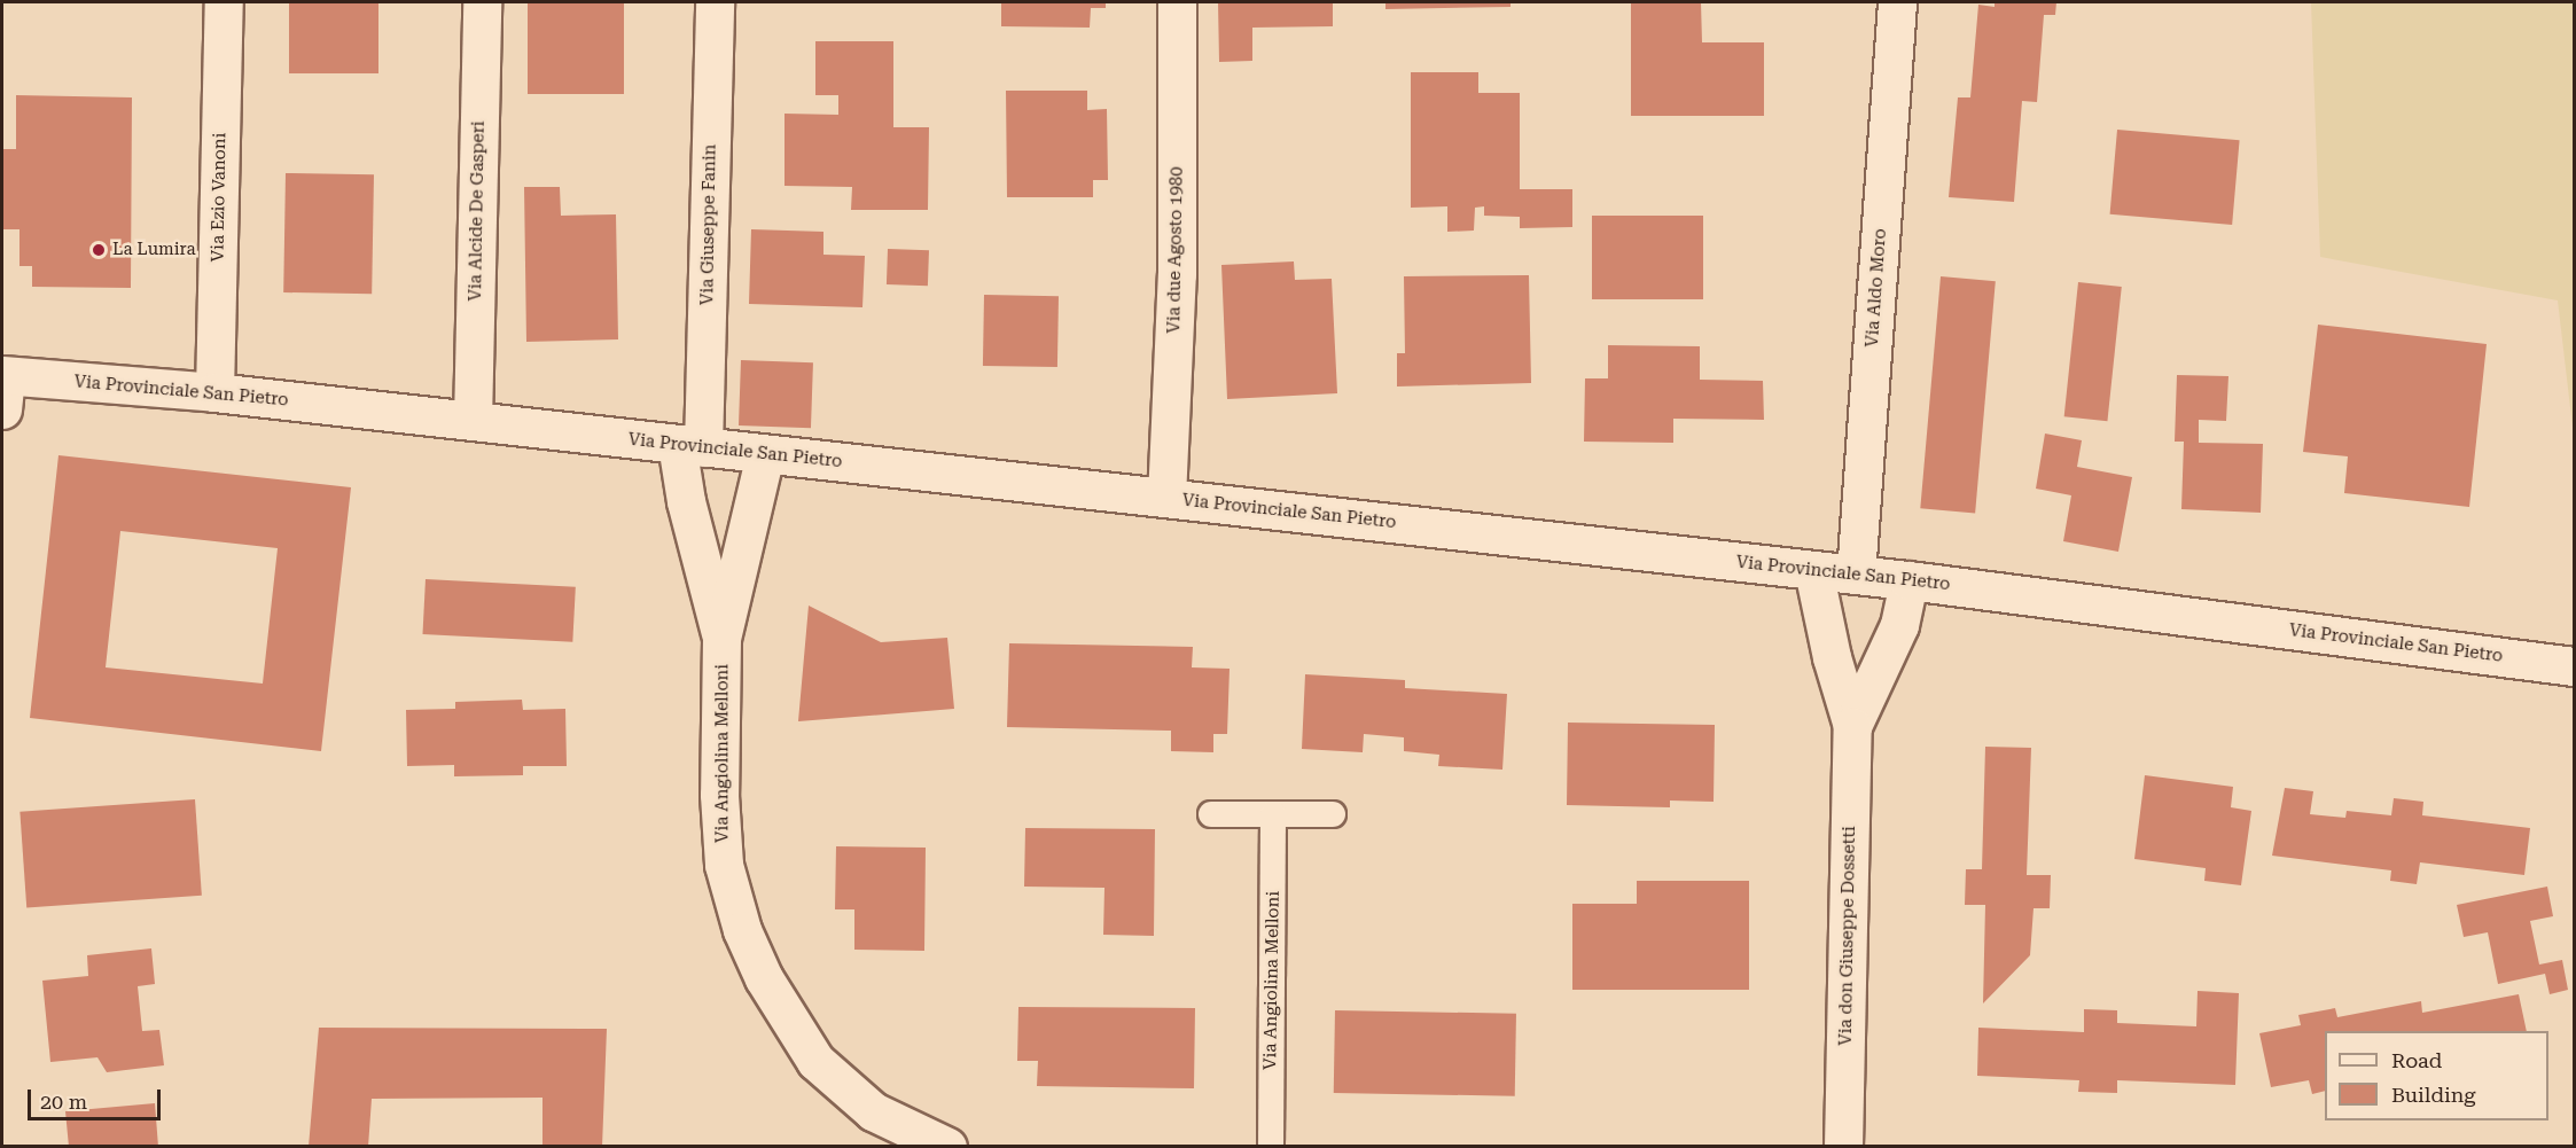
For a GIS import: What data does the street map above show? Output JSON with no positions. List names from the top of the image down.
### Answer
{
  "streets": {
    "street": [
      "Via Ezio Vanoni",
      "Via Alcide De Gasperi",
      "Via Giuseppe Fanin",
      "Via due Agosto 1980",
      "Via Aldo Moro",
      "Via Provinciale San Pietro",
      "Via Angiolina Melloni",
      "Via don Giuseppe Dossetti"
    ]
  },
  "crossings": [
    ["Via Ezio Vanoni", "Via Provinciale San Pietro"],
    ["Via Alcide De Gasperi", "Via Provinciale San Pietro"],
    ["Via Giuseppe Fanin", "Via Provinciale San Pietro"],
    ["Via Giuseppe Fanin", "Via Angiolina Melloni"],
    ["Via due Agosto 1980", "Via Provinciale San Pietro"],
    ["Via Aldo Moro", "Via Provinciale San Pietro"],
    ["Via Provinciale San Pietro", "Via Angiolina Melloni"],
    ["Via Provinciale San Pietro", "Via don Giuseppe Dossetti"]
  ],
  "places": ["La Lumira"],
  "legend": ["Road", "Building"],
  "scale_bar": "20 m"
}
